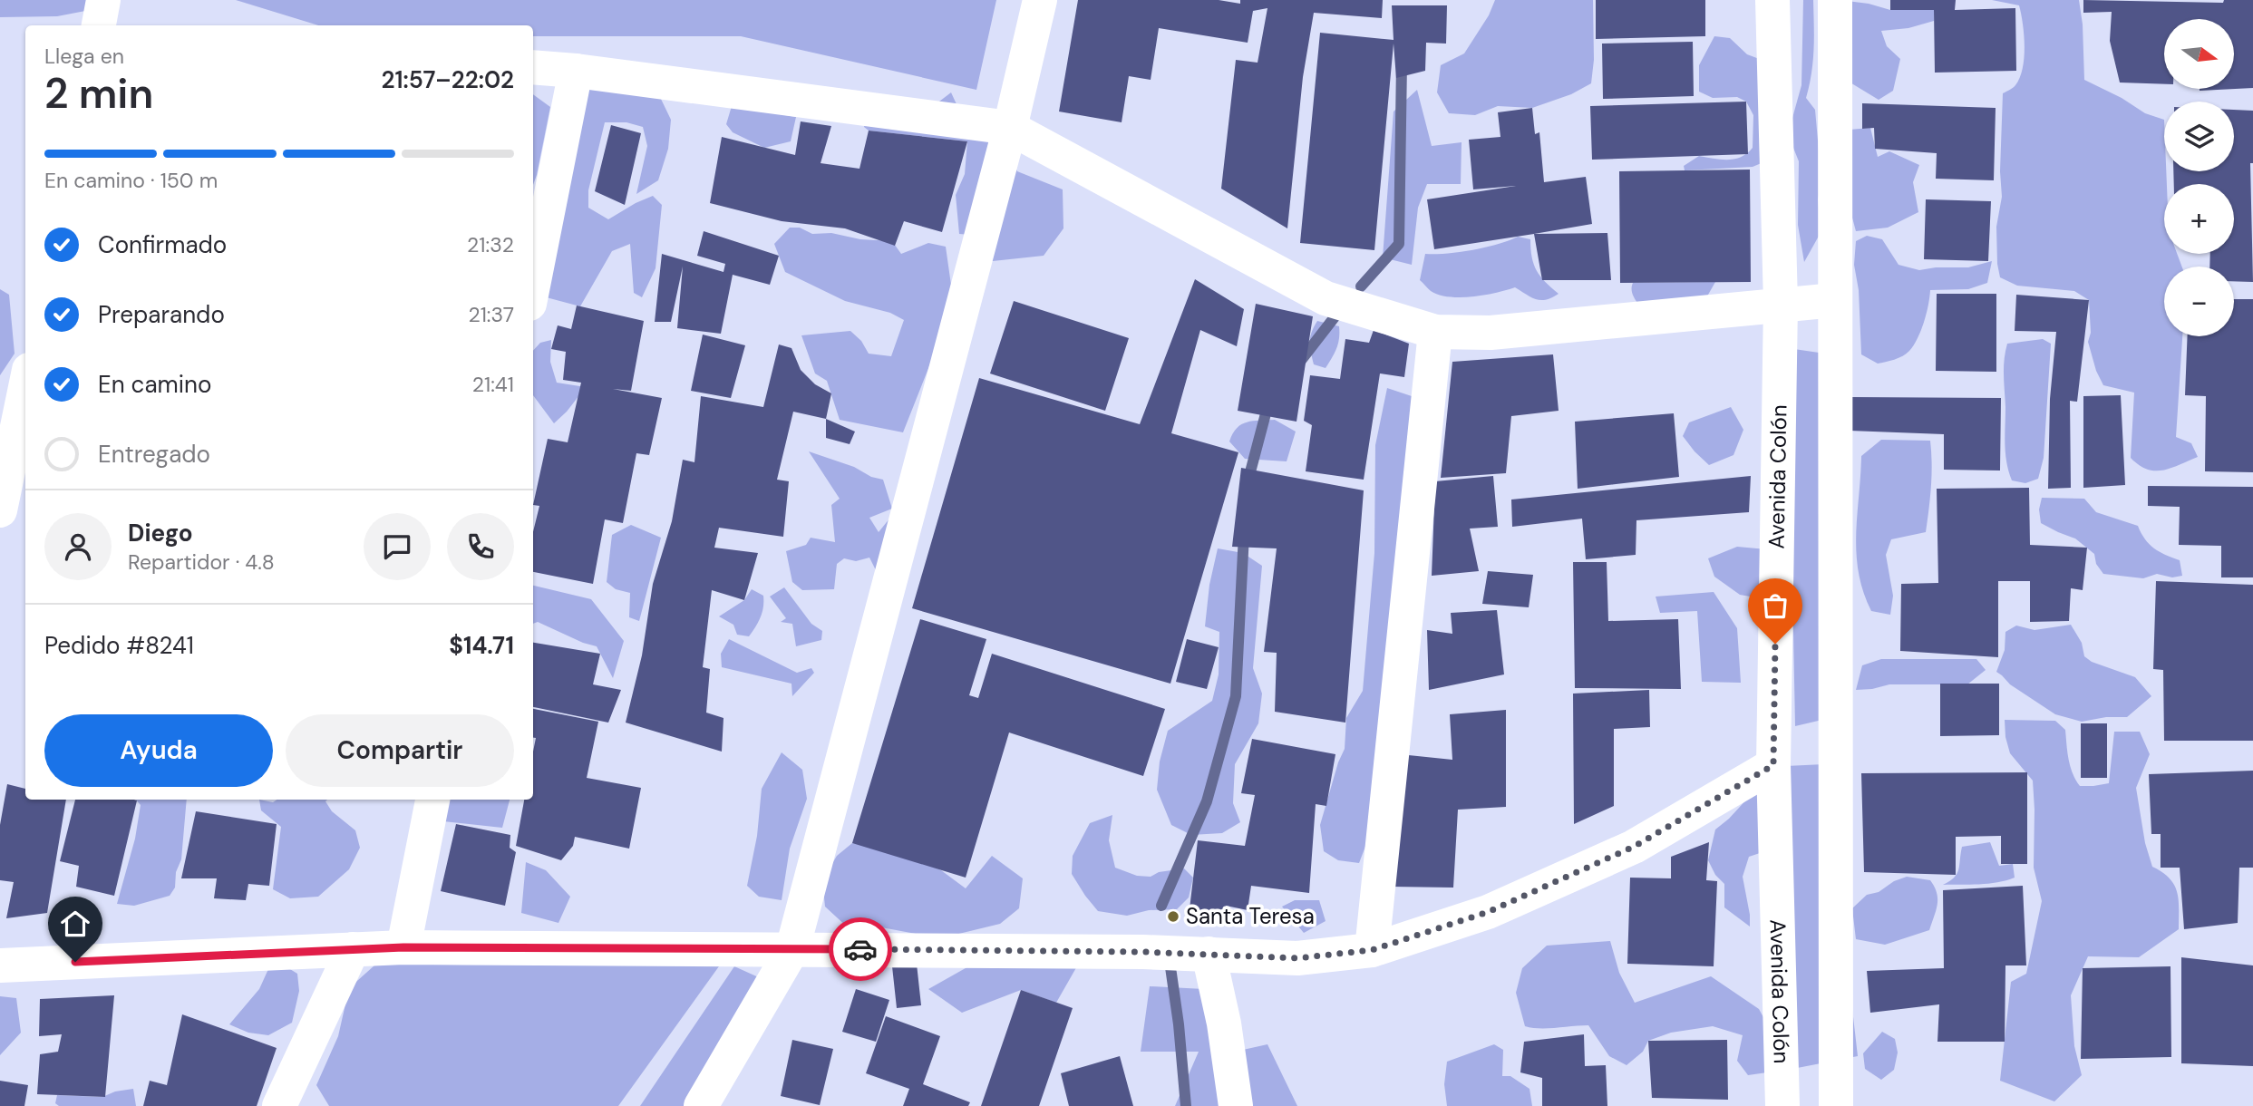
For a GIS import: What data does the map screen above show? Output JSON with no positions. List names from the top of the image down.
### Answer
{
  "streets": {
    "street": ["Avenida Colón"]
  },
  "places": ["Santa Teresa"],
  "north": "right",
  "page": {
    "map_buttons": ["+", "−"],
    "heading": ["2 min", "Llega en", "21:57–22:02"],
    "panel": [
      "Diego",
      "Repartidor · 4.8",
      "Pedido #8241",
      "$14.71"
    ],
    "bar": "En camino · 150 m",
    "list": [
      ["Confirmado", "21:32"],
      ["Preparando", "21:37"],
      ["En camino", "21:41"],
      "Entregado"
    ],
    "buttons": ["Ayuda", "Compartir"]
  }
}
